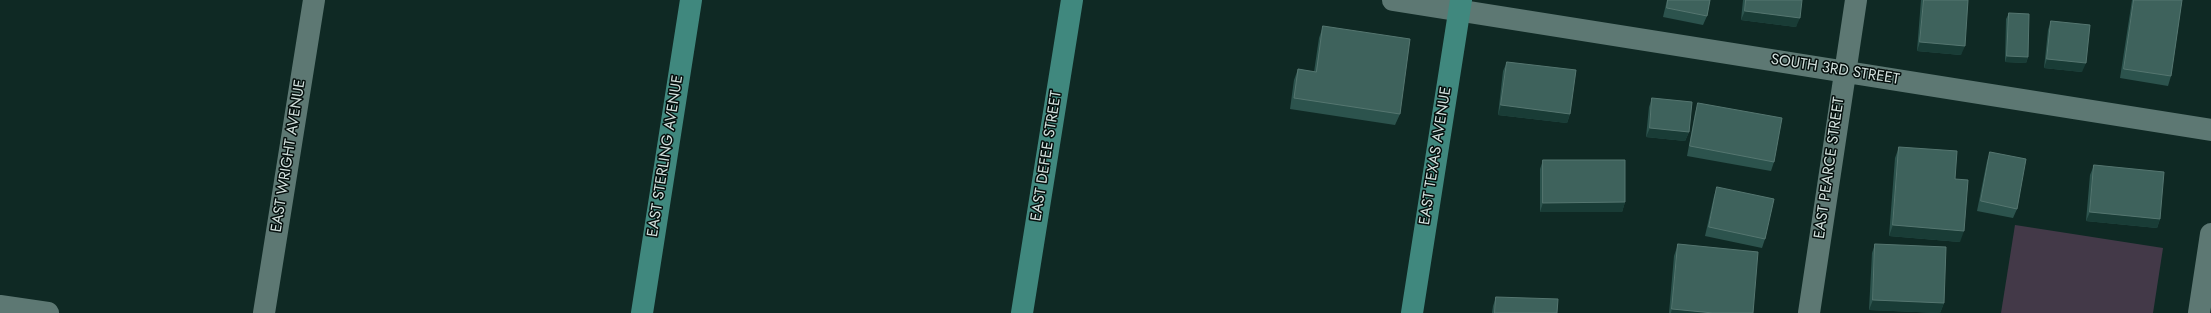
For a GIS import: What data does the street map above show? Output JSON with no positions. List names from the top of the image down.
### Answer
{
  "streets": {
    "main road": ["EAST STERLING AVENUE", "EAST DEFEE STREET", "EAST TEXAS AVENUE"],
    "street": ["SOUTH 3RD STREET", "EAST WRIGHT AVENUE", "EAST PEARCE STREET"]
  },
  "crossings": [
    ["SOUTH 3RD STREET", "EAST TEXAS AVENUE"],
    ["SOUTH 3RD STREET", "EAST PEARCE STREET"]
  ]
}
